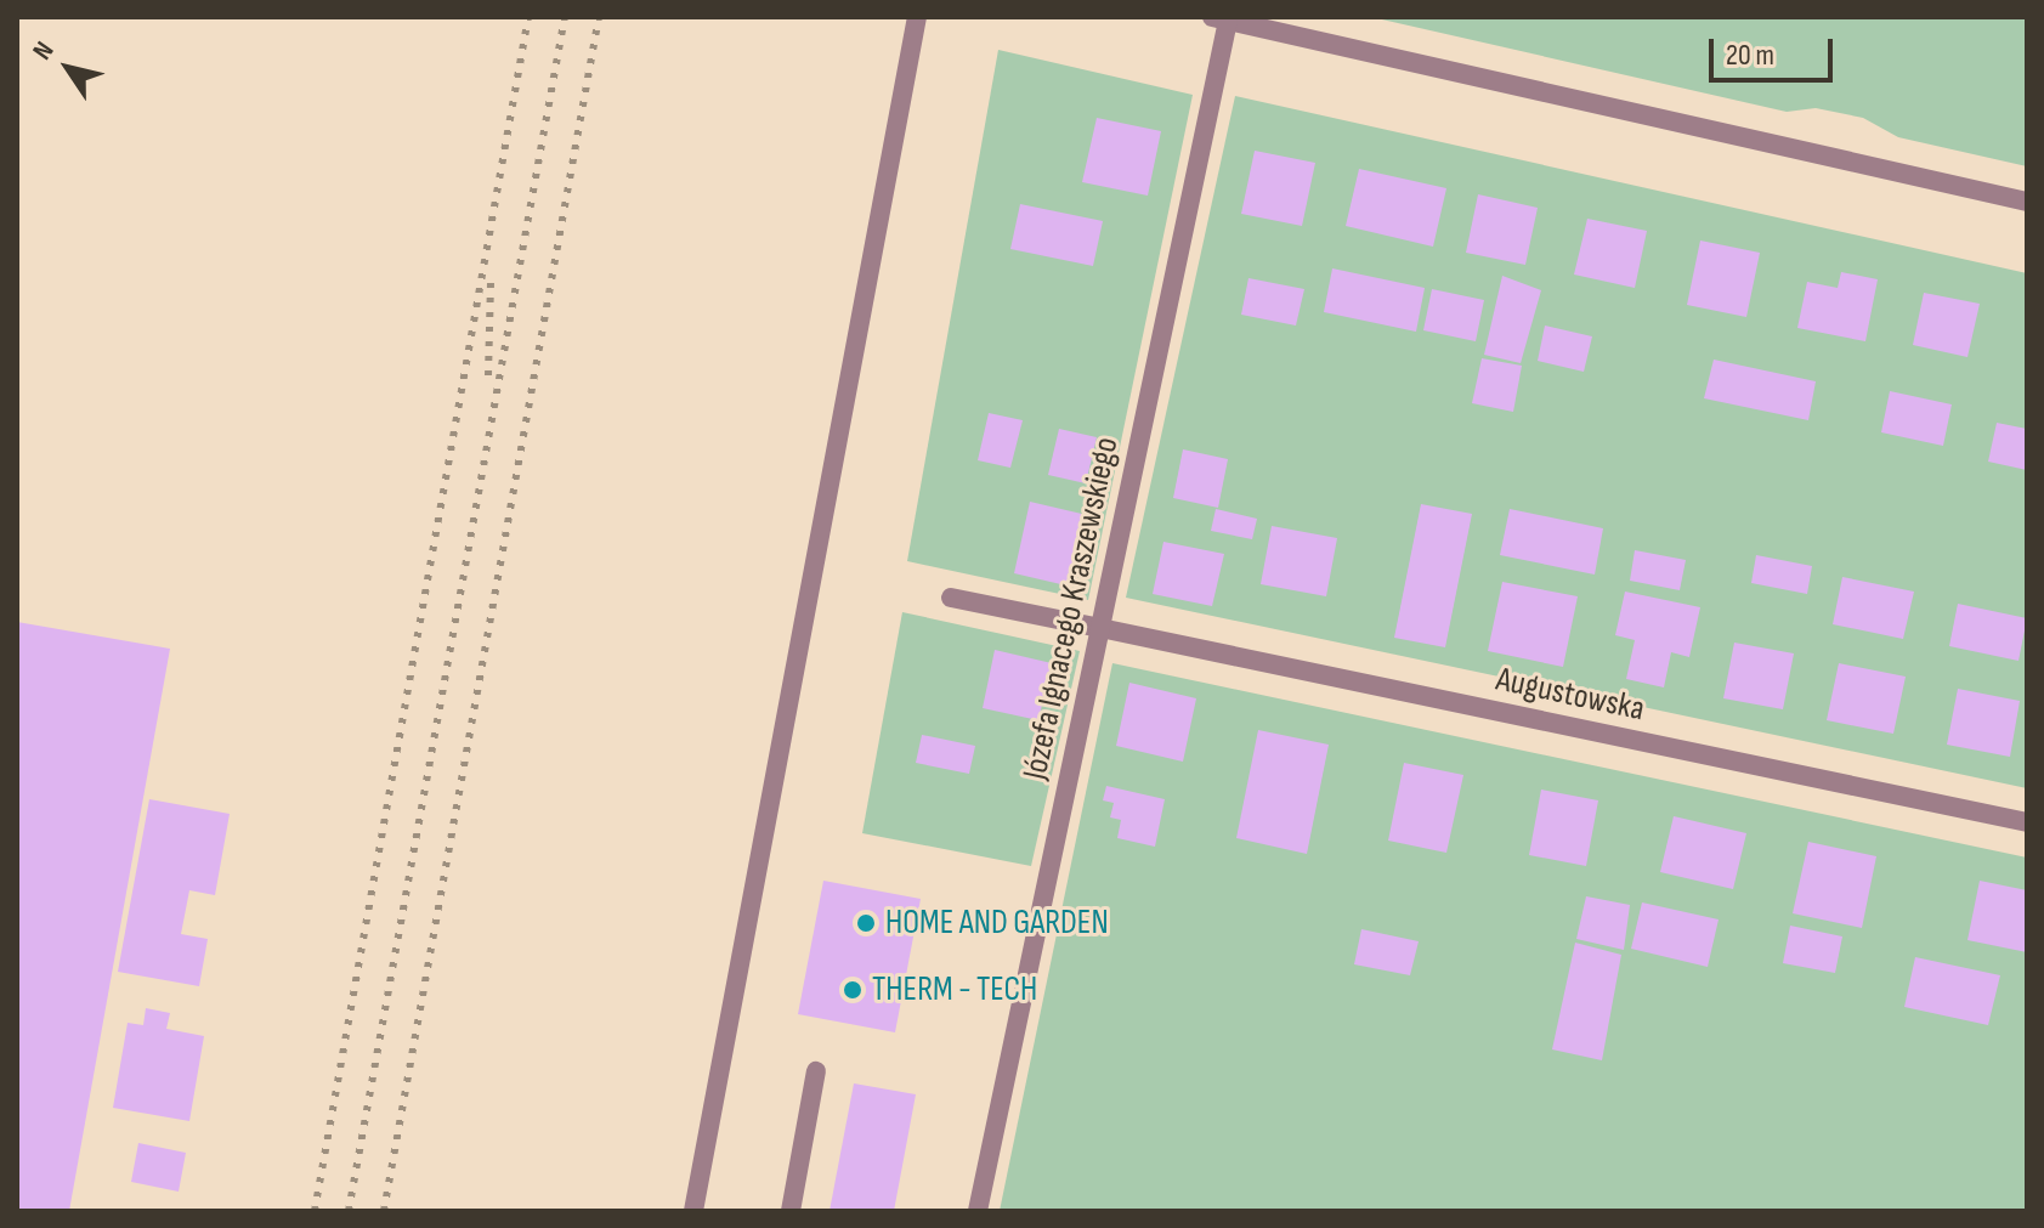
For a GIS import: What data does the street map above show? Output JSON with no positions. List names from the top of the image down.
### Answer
{
  "streets": {
    "street": ["Józefa Ignacego Kraszewskiego", "Augustowska"]
  },
  "crossings": [
    ["Józefa Ignacego Kraszewskiego", "Augustowska"]
  ],
  "places": ["HOME AND GARDEN", "THERM - TECH"],
  "scale_bar": "20 m",
  "north": "top left"
}
